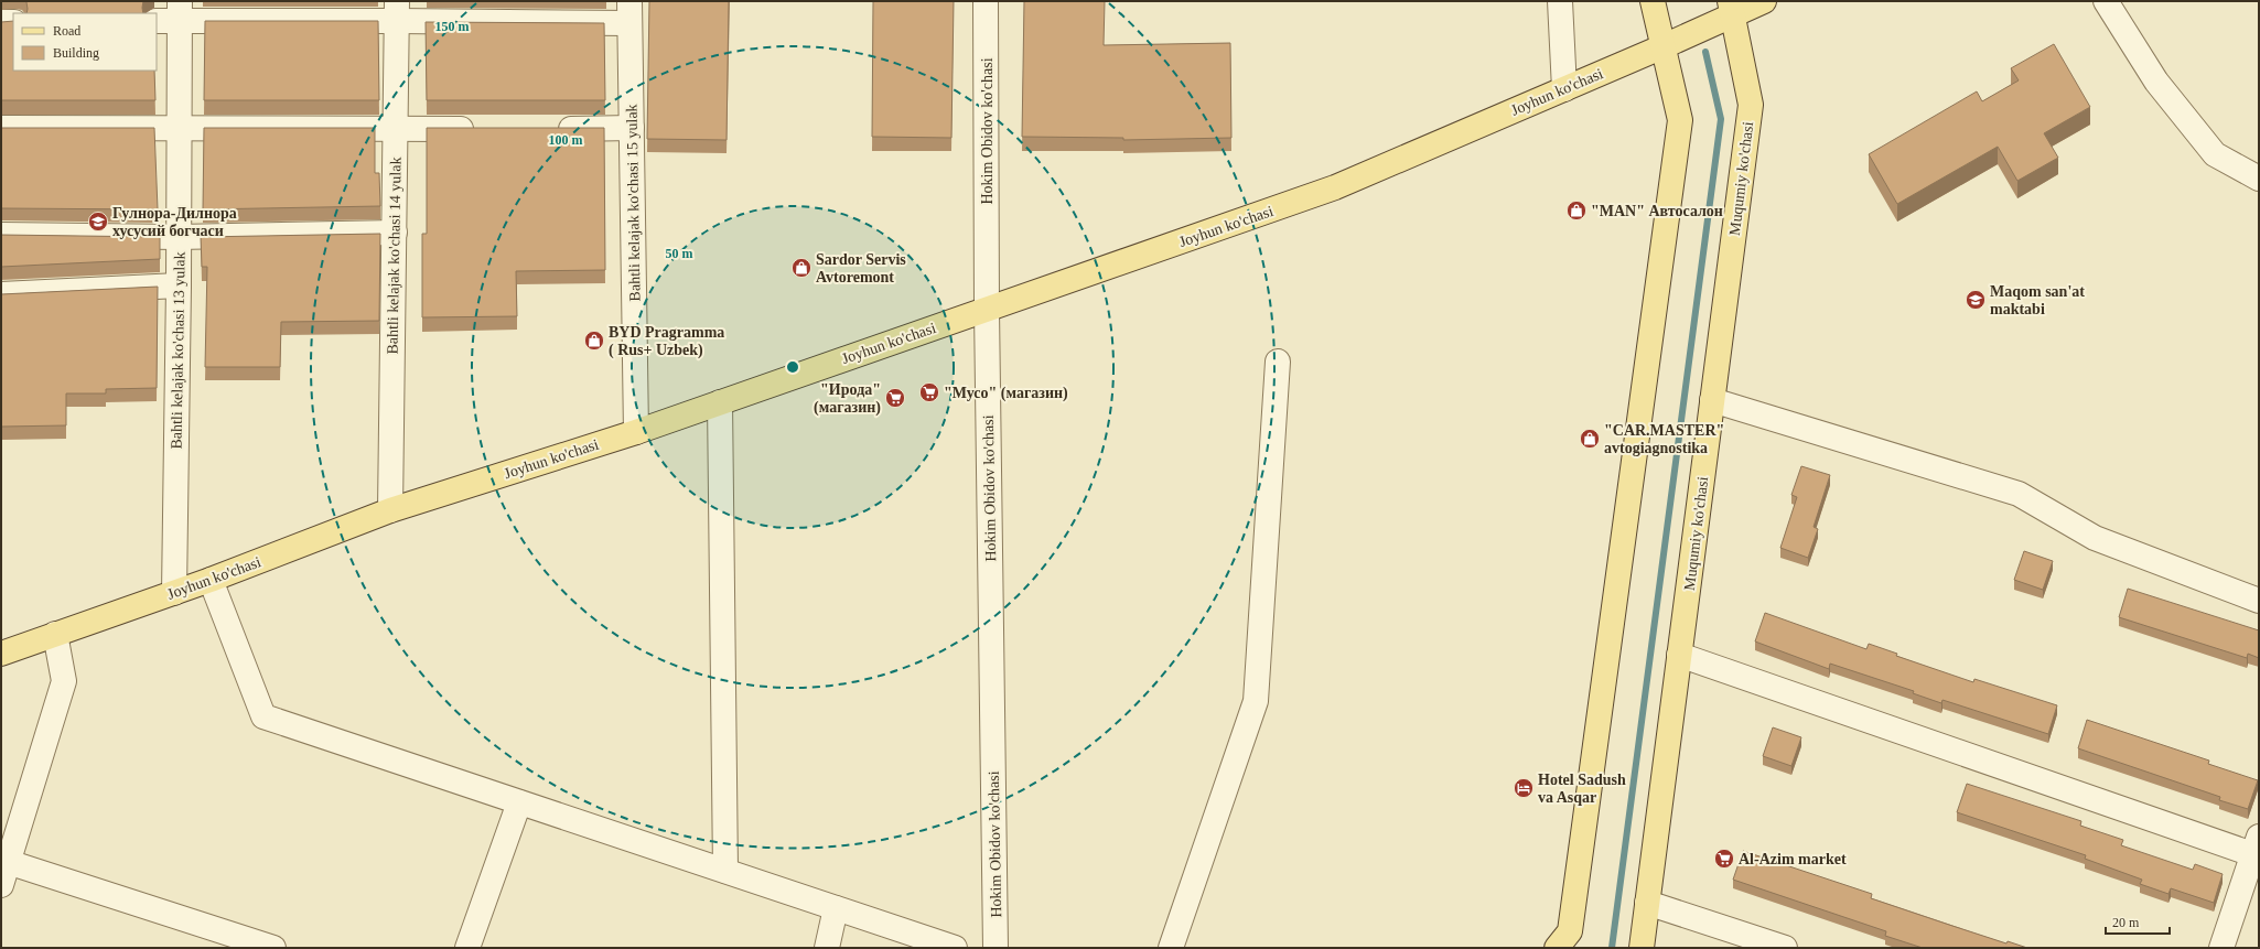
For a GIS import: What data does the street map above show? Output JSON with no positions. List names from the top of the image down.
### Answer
{
  "streets": {
    "main road": ["Joyhun ko'chasi", "Muqumiy ko'chasi"],
    "street": [
      "Hokim Obidov ko'chasi",
      "Bahtli kelajak ko'chasi 15 yulak",
      "Bahtli kelajak ko'chasi 14 yulak",
      "Bahtli kelajak ko'chasi 13 yulak"
    ]
  },
  "crossings": [
    ["Joyhun ko'chasi", "Hokim Obidov ko'chasi"],
    ["Joyhun ko'chasi", "Muqumiy ko'chasi"],
    ["Joyhun ko'chasi", "Bahtli kelajak ko'chasi 15 yulak"],
    ["Joyhun ko'chasi", "Bahtli kelajak ko'chasi 14 yulak"],
    ["Joyhun ko'chasi", "Bahtli kelajak ko'chasi 13 yulak"]
  ],
  "places": {
    "shop": [
      "\"MAN\" Автосалон",
      "Sardor Servis Avtoremont",
      "BYD Pragramma ( Rus+ Uzbek)",
      "\"CAR.MASTER\" avtogiagnostika"
    ],
    "school or university": ["Гулнора-Дилнора хусусий богчаси", "Maqom san'at maktabi"],
    "supermarket": ["\"Мусо\" (магазин)", "\"Ирода\" (магазин)", "Al-Azim market"],
    "hotel": ["Hotel Sadush va Asqar"]
  },
  "legend": ["Road", "Building"],
  "scale_bar": "20 m",
  "rings": ["150 m", "100 m", "50 m"]
}
